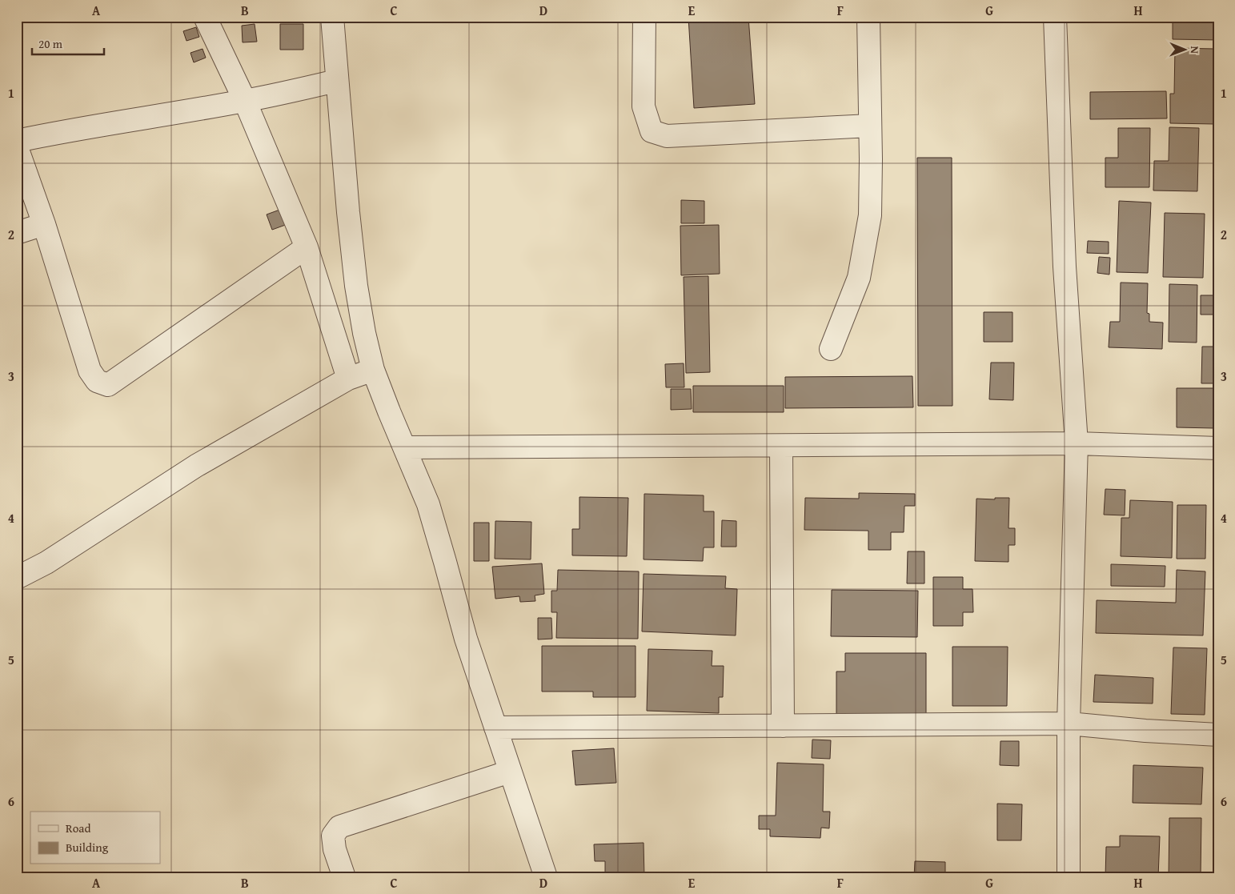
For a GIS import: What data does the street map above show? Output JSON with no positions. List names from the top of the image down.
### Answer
{
  "legend": ["Road", "Building"],
  "scale_bar": "20 m",
  "north": "right",
  "grid": {
    "columns": [
      "A",
      "B",
      "C",
      "D",
      "E",
      "F",
      "G",
      "H"
    ],
    "rows": [
      "1",
      "2",
      "3",
      "4",
      "5",
      "6"
    ]
  }
}
